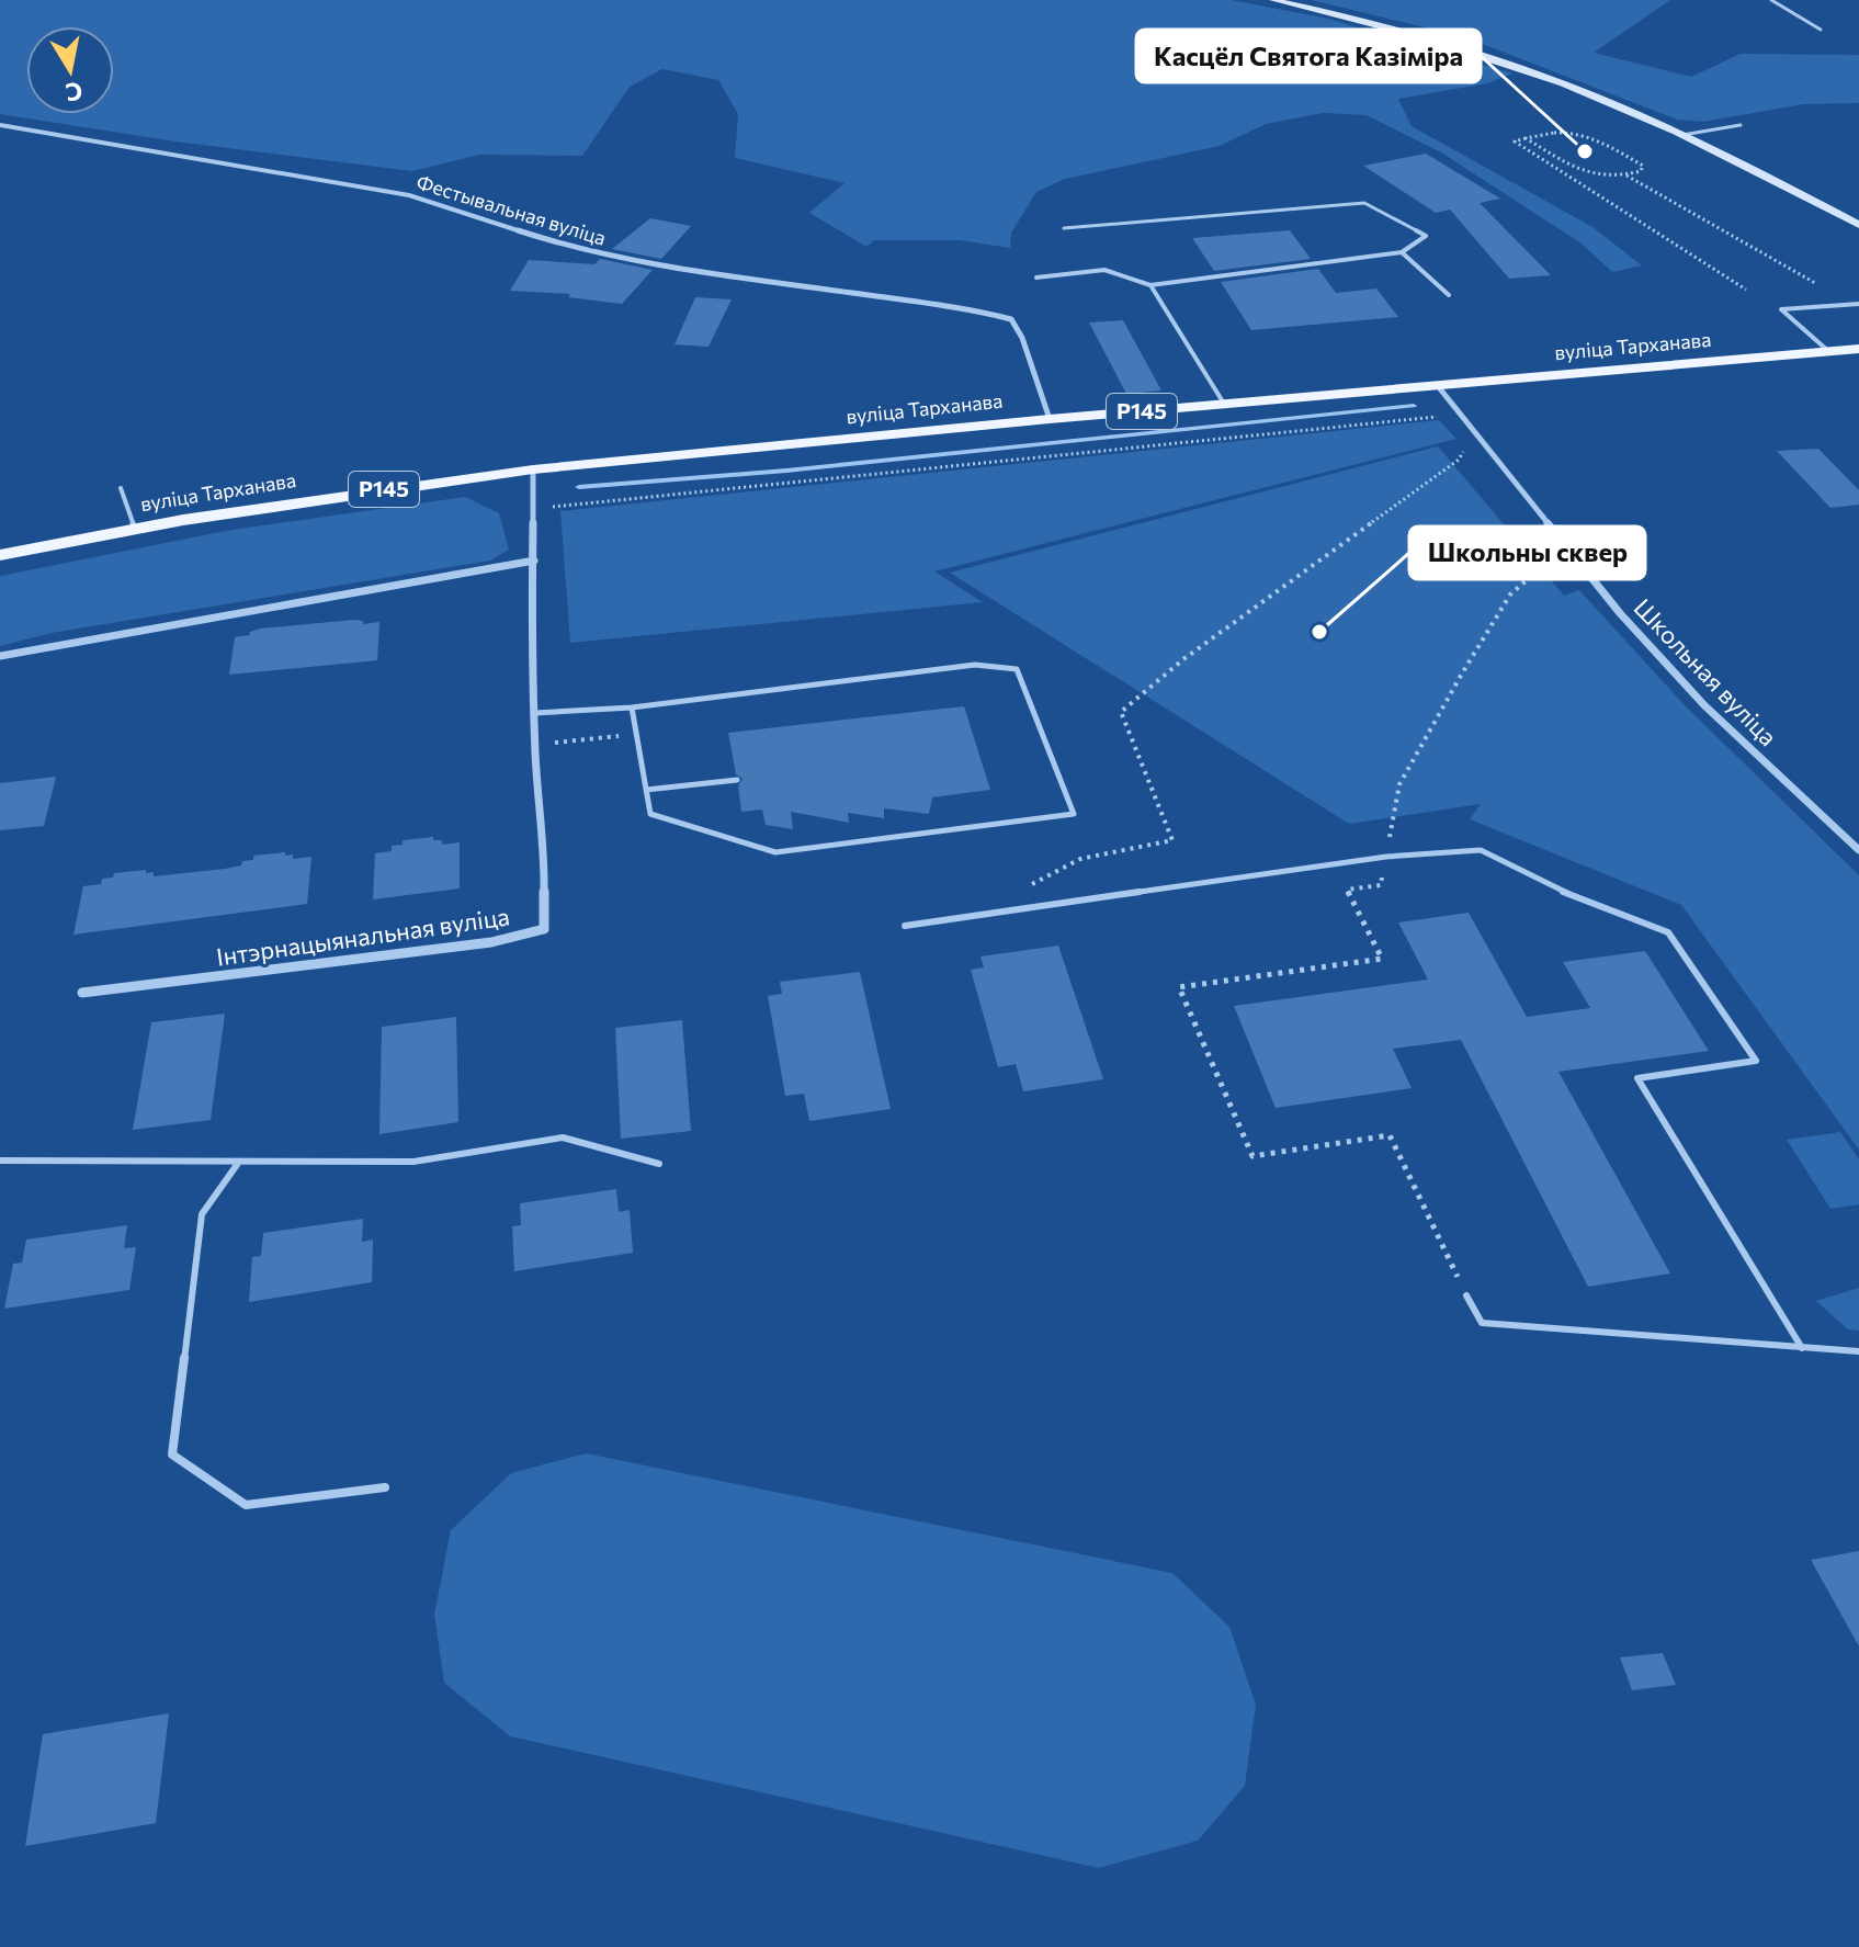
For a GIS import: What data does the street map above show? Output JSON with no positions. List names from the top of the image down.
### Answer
{
  "streets": {
    "main road": ["вуліца Тарханава", "Р145"],
    "street": ["Фестывальная вуліца", "Школьная вуліца", "Інтэрнацыянальная вуліца"]
  },
  "crossings": [
    ["Фестывальная вуліца", "вуліца Тарханава"],
    ["вуліца Тарханава", "Школьная вуліца"],
    ["вуліца Тарханава", "Інтэрнацыянальная вуліца"]
  ],
  "places": ["Касцёл Святога Казіміра", "Школьны сквер"],
  "north": "bottom"
}
